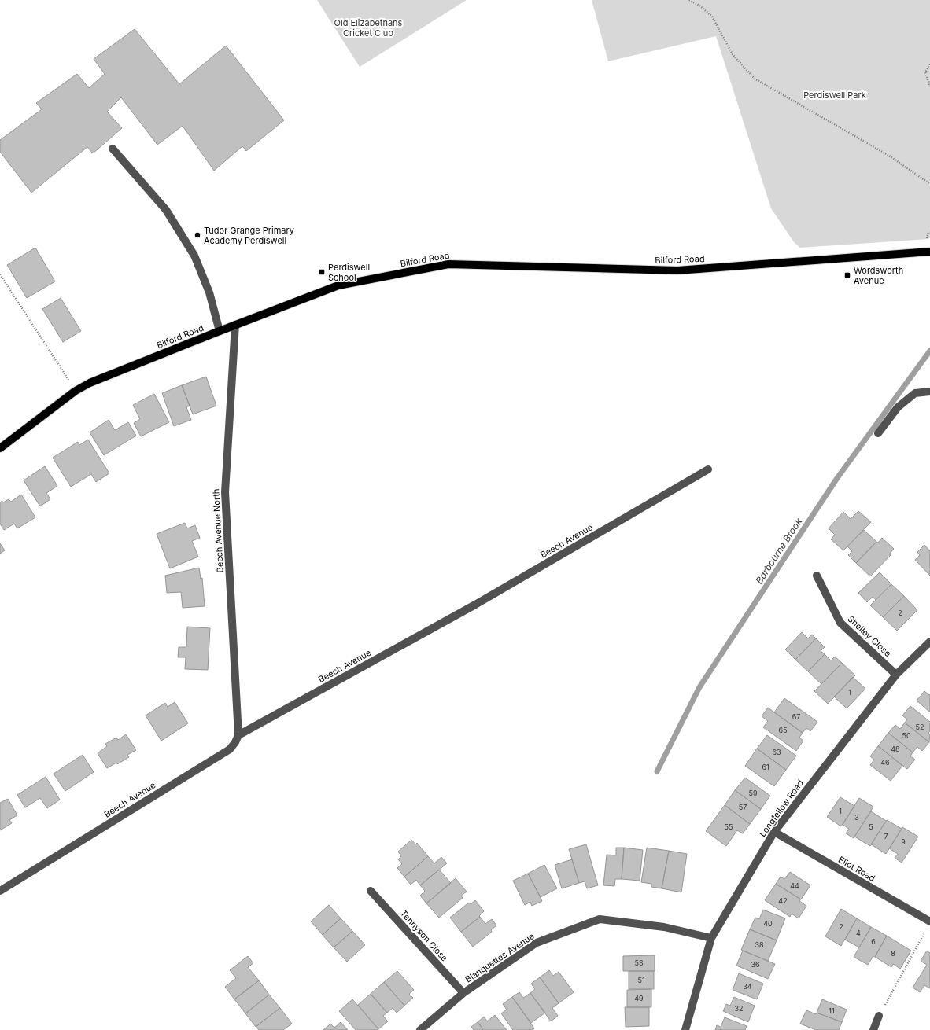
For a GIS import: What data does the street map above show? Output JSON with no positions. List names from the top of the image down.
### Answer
{
  "streets": {
    "main road": ["Bilford Road"],
    "street": [
      "Beech Avenue North",
      "Beech Avenue",
      "Shelley Close",
      "Longfellow Road",
      "Eliot Road",
      "Tennyson Close",
      "Blanquettes Avenue"
    ]
  },
  "crossings": [
    ["Bilford Road", "Beech Avenue North"],
    ["Beech Avenue North", "Beech Avenue"],
    ["Shelley Close", "Longfellow Road"],
    ["Longfellow Road", "Eliot Road"],
    ["Longfellow Road", "Blanquettes Avenue"],
    ["Tennyson Close", "Blanquettes Avenue"]
  ],
  "water": ["Barbourne Brook"],
  "parks": ["Old Elizabethans Cricket Club", "Perdiswell Park"],
  "places": {
    "other": ["Tudor Grange Primary Academy Perdiswell"],
    "transit": ["Perdiswell School", "Wordsworth Avenue"]
  },
  "house_numbers": [
    "2",
    "1",
    "67",
    "52",
    "65",
    "50",
    "48",
    "63",
    "46",
    "61",
    "59",
    "57",
    "1",
    "3",
    "55",
    "5",
    "7",
    "9",
    "44",
    "42",
    "40",
    "2",
    "4",
    "6",
    "38",
    "8",
    "53",
    "36",
    "51",
    "34",
    "49",
    "32",
    "11"
  ]
}
